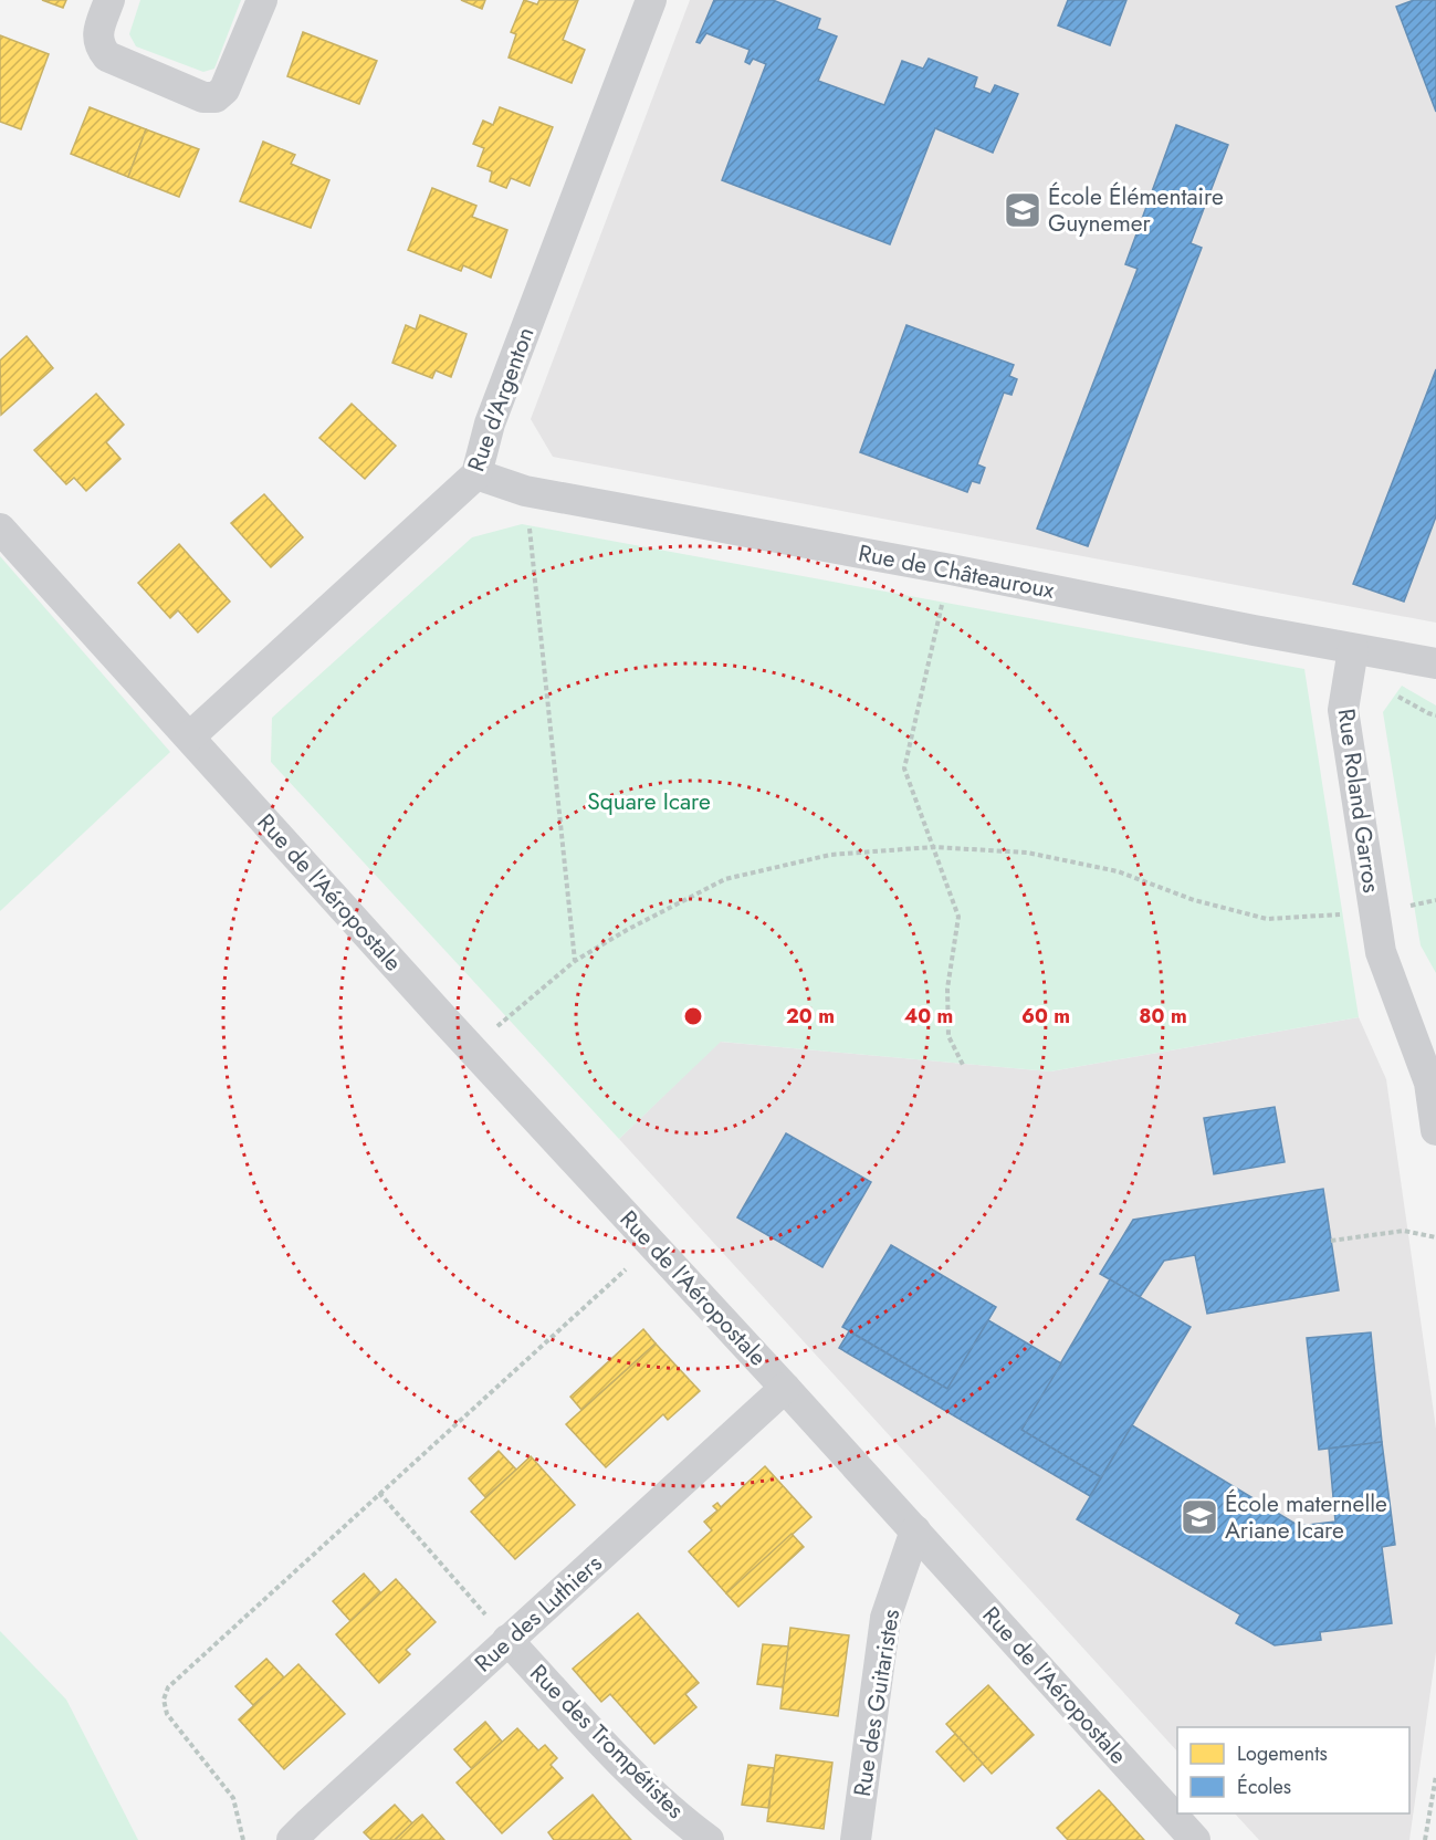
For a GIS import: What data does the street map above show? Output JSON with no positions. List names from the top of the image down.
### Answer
{
  "streets": {
    "street": [
      "Rue d'Argenton",
      "Rue de Châteauroux",
      "Rue Roland Garros",
      "Rue de l'Aéropostale",
      "Rue des Luthiers",
      "Rue des Guitaristes",
      "Rue des Trompétistes"
    ]
  },
  "crossings": [
    ["Rue d'Argenton", "Rue de Châteauroux"],
    ["Rue d'Argenton", "Rue de l'Aéropostale"],
    ["Rue de Châteauroux", "Rue Roland Garros"],
    ["Rue de l'Aéropostale", "Rue des Luthiers"],
    ["Rue de l'Aéropostale", "Rue des Guitaristes"],
    ["Rue des Luthiers", "Rue des Trompétistes"]
  ],
  "parks": ["Square Icare"],
  "places": {
    "school or university": ["École Élémentaire Guynemer", "École maternelle Ariane Icare"]
  },
  "legend": ["Logements", "Écoles"],
  "rings": [
    "20 m",
    "40 m",
    "60 m",
    "80 m"
  ]
}
